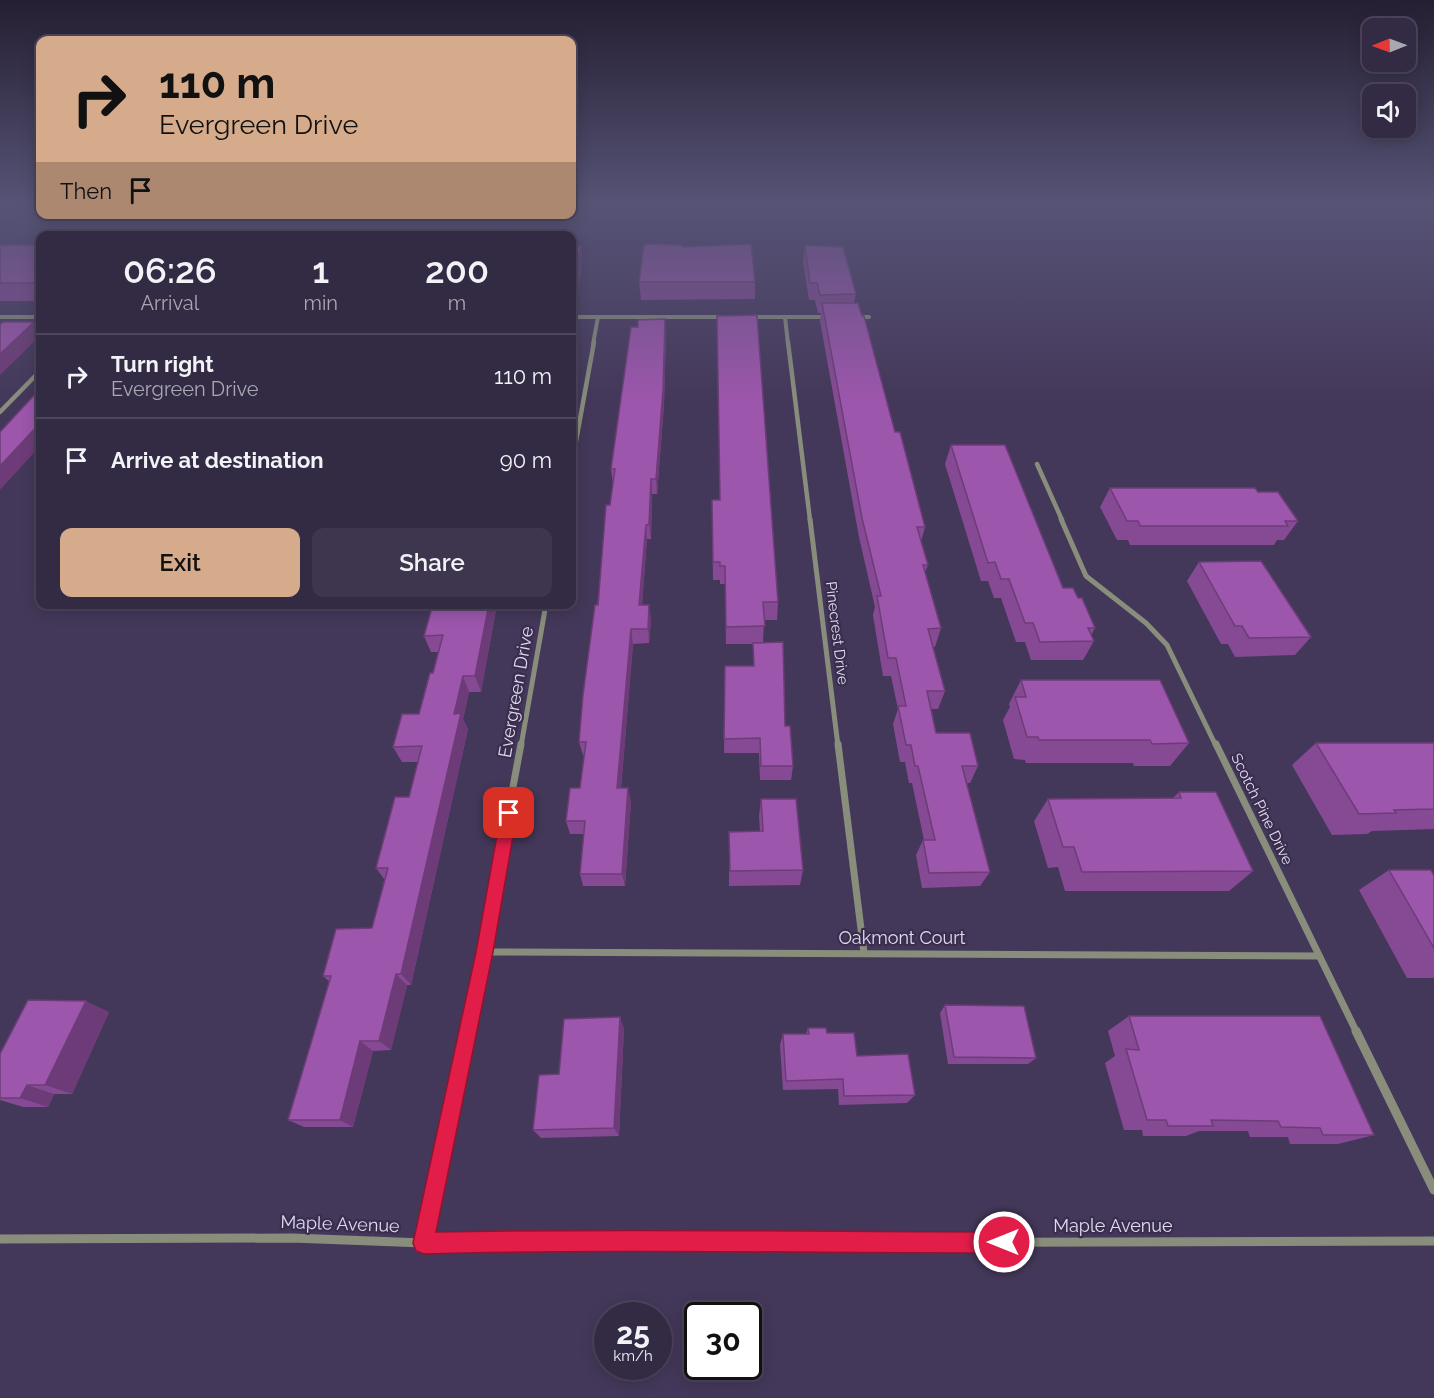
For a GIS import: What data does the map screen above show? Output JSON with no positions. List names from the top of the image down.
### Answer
{
  "streets": {
    "street": [
      "Pinecrest Drive",
      "Evergreen Drive",
      "Scotch Pine Drive",
      "Oakmont Court",
      "Maple Avenue"
    ]
  },
  "crossings": [
    ["Pinecrest Drive", "Oakmont Court"],
    ["Evergreen Drive", "Oakmont Court"],
    ["Evergreen Drive", "Maple Avenue"],
    ["Scotch Pine Drive", "Oakmont Court"]
  ],
  "north": "left",
  "page": {
    "turn": ["110 m", "Evergreen Drive"],
    "then": "Then",
    "eta": [
      "06:26",
      "Arrival",
      "1",
      "min",
      "200",
      "m"
    ],
    "list": [
      {
        "name": "Turn right",
        "note": "Evergreen Drive",
        "value": "110 m"
      },
      {
        "name": "Arrive at destination",
        "value": "90 m"
      }
    ],
    "buttons": ["Exit", "Share"],
    "speed": "25 km/h",
    "limit": "30"
  }
}
